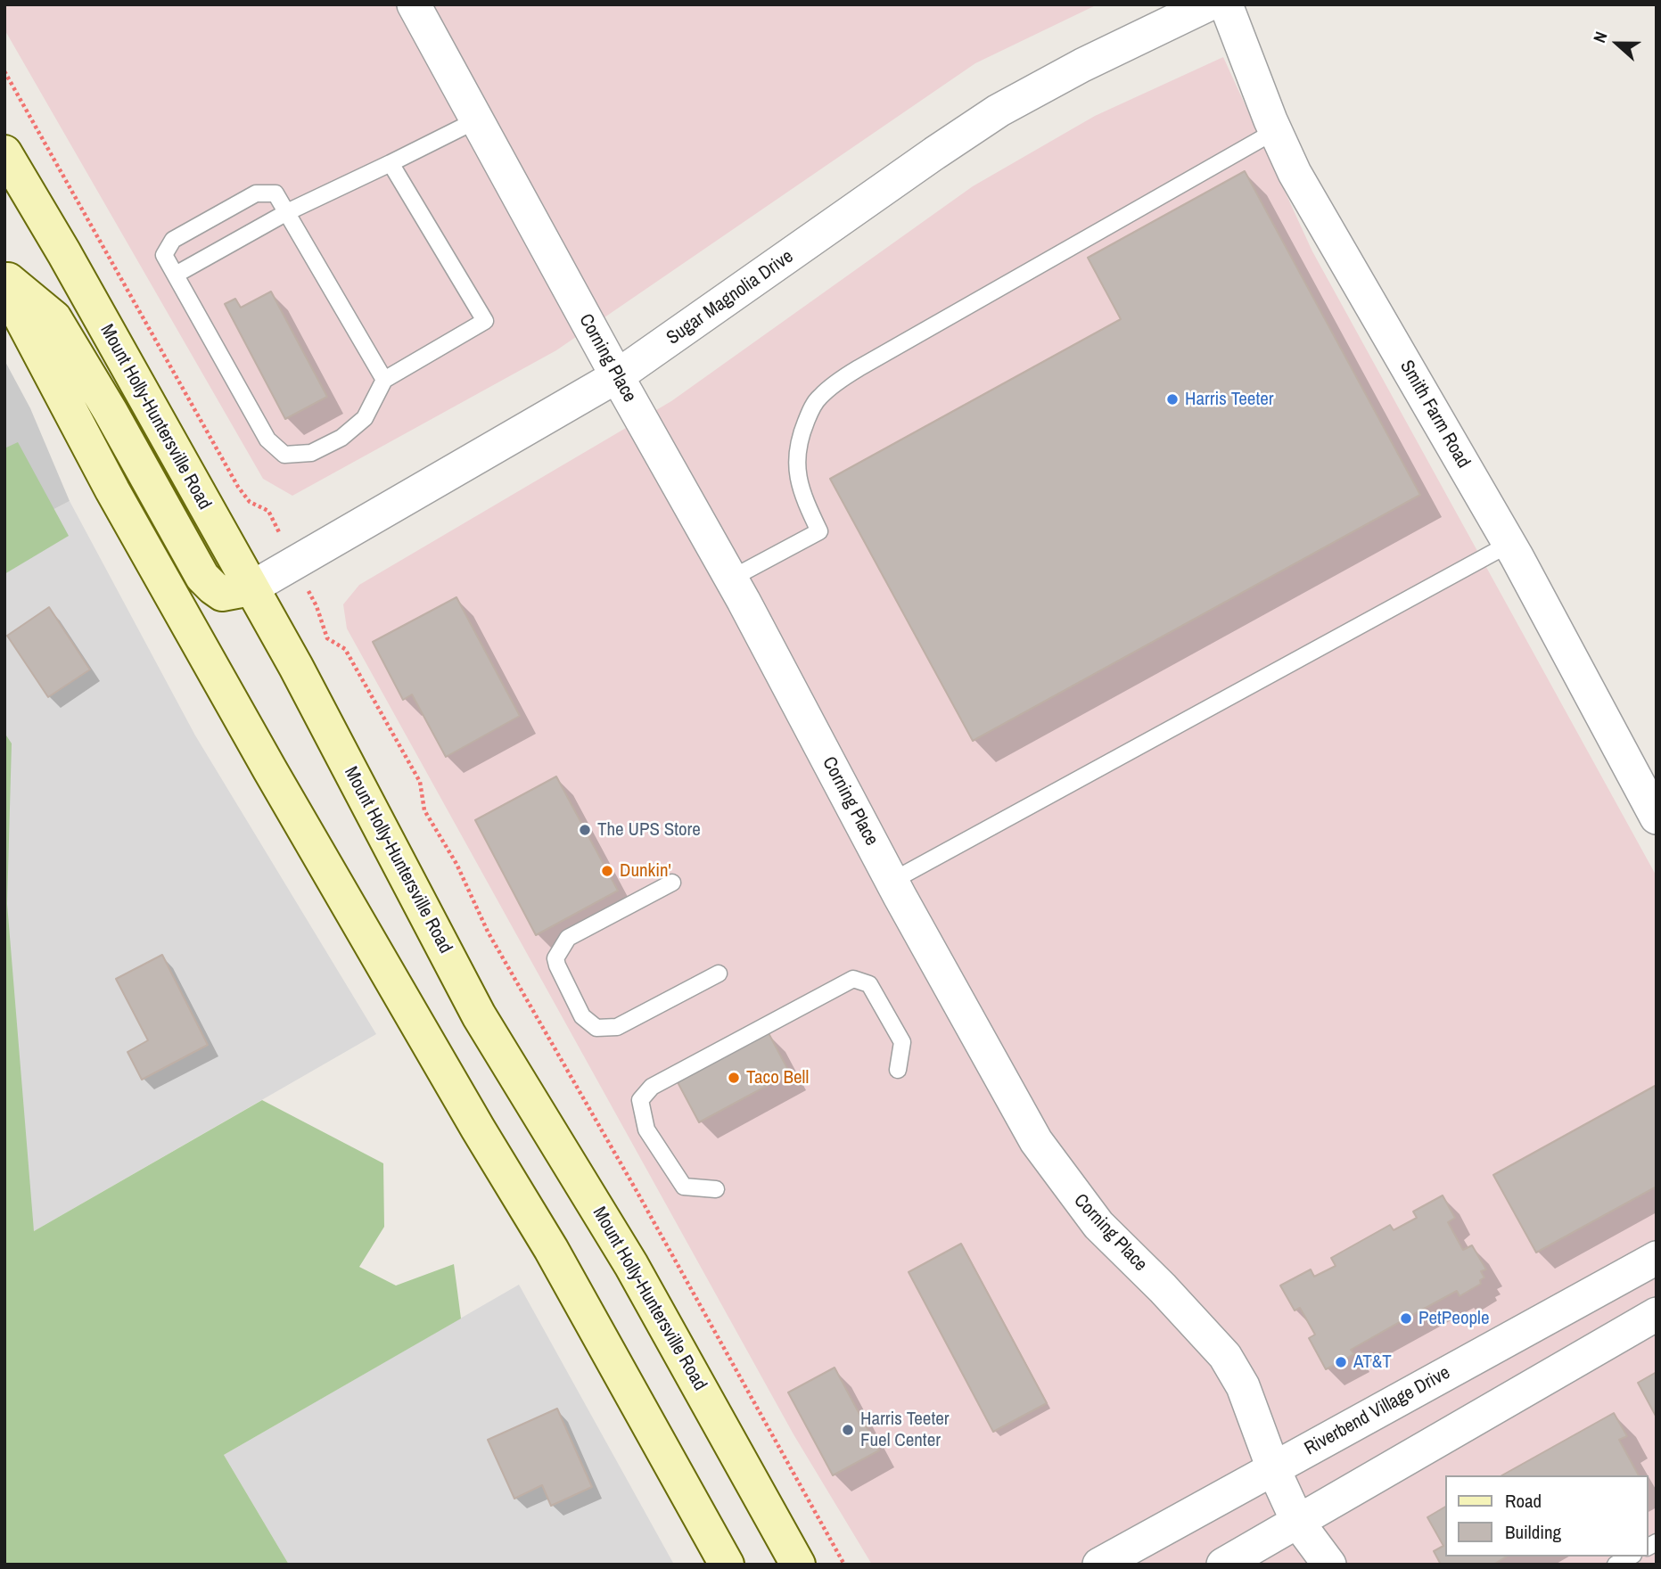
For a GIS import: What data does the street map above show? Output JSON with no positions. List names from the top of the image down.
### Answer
{
  "streets": {
    "main road": ["Mount Holly-Huntersville Road"],
    "street": [
      "Sugar Magnolia Drive",
      "Corning Place",
      "Smith Farm Road",
      "Riverbend Village Drive"
    ]
  },
  "crossings": [
    ["Sugar Magnolia Drive", "Corning Place"],
    ["Sugar Magnolia Drive", "Mount Holly-Huntersville Road"],
    ["Corning Place", "Riverbend Village Drive"]
  ],
  "places": [
    "Harris Teeter",
    "The UPS Store",
    "Dunkin'",
    "Taco Bell",
    "PetPeople",
    "AT&T",
    "Harris Teeter Fuel Center"
  ],
  "legend": ["Road", "Building"],
  "north": "left"
}
